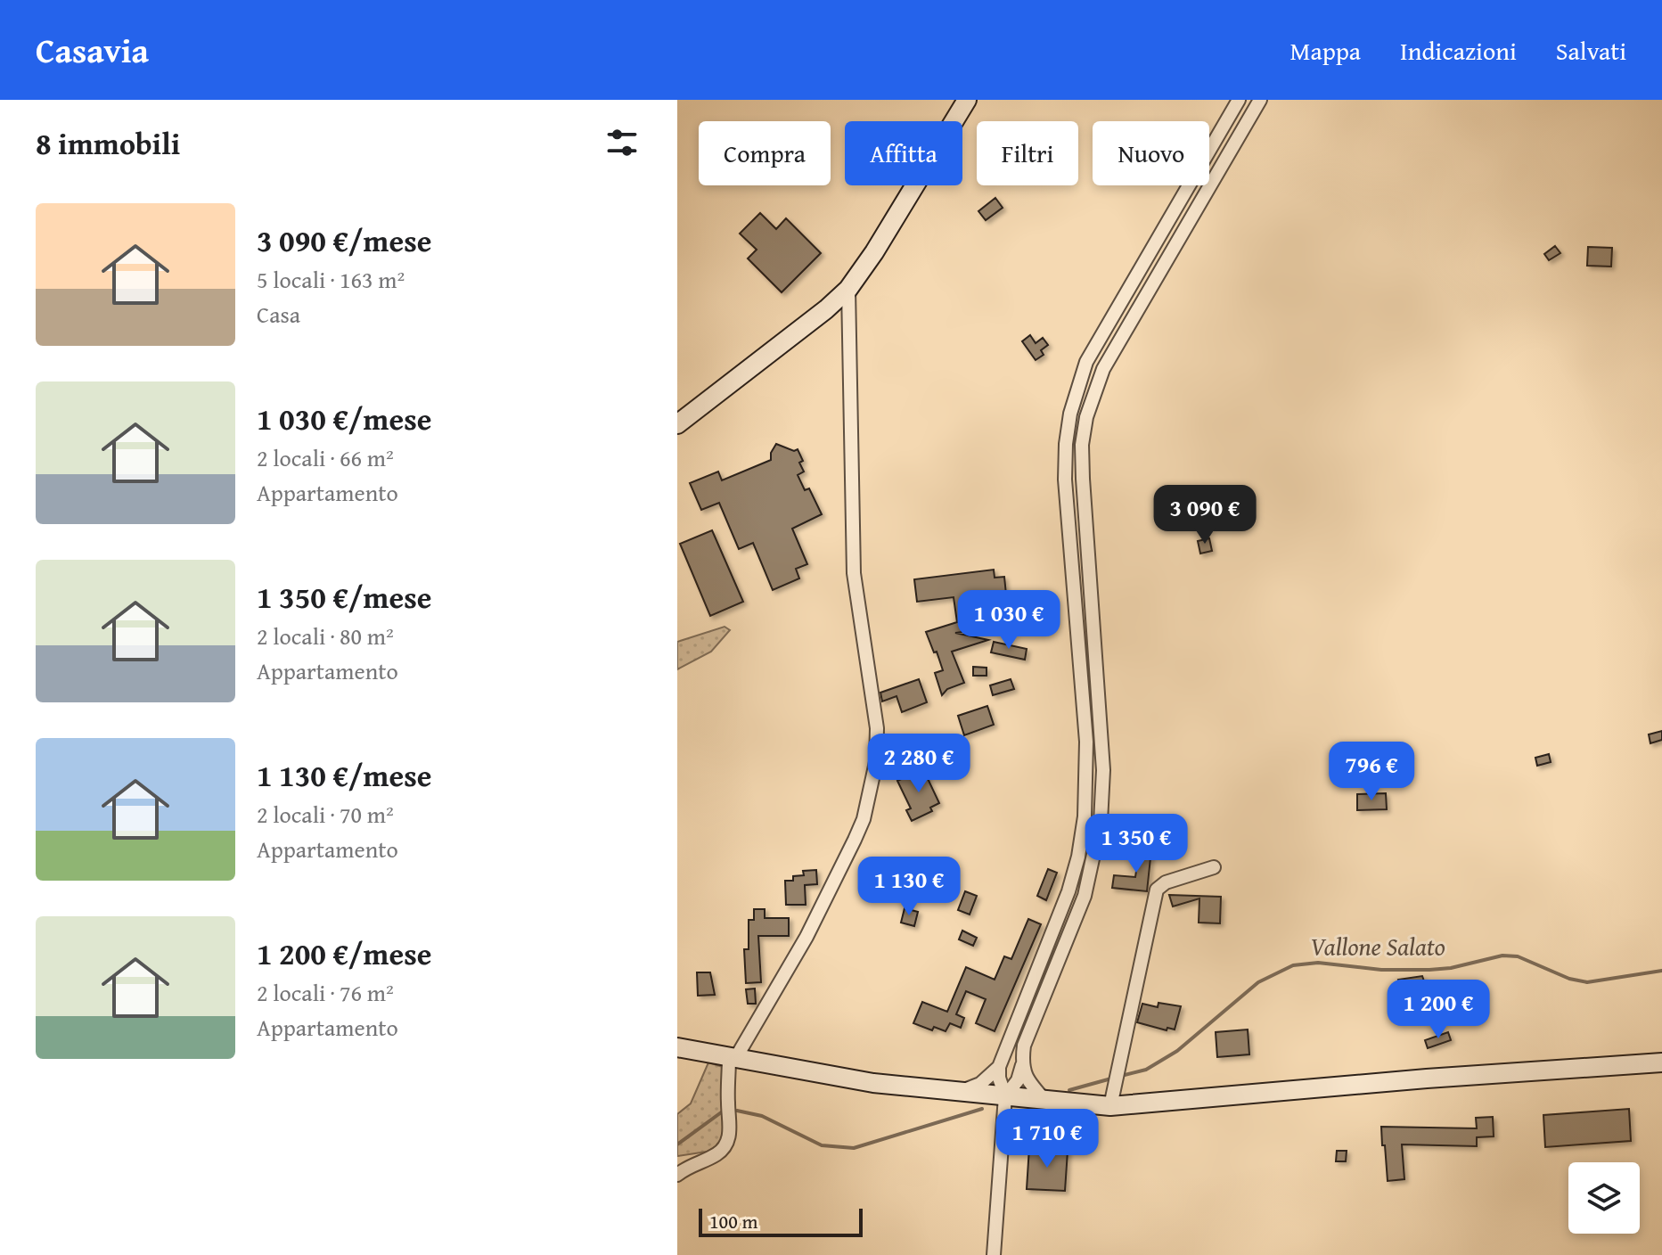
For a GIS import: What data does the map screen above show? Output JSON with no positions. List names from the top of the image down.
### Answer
{
  "water": ["Vallone Salato"],
  "scale_bar": "100 m",
  "page": {
    "header": "Casavia",
    "nav": ["Mappa", "Indicazioni", "Salvati"],
    "heading": "8 immobili",
    "chip": [
      "Compra",
      "Affitta",
      "Filtri",
      "Nuovo"
    ],
    "list": [
      {
        "name": "3 090 €/mese",
        "note": "5 locali · 163 m² · Casa"
      },
      {
        "name": "1 030 €/mese",
        "note": "2 locali · 66 m² · Appartamento"
      },
      {
        "name": "1 350 €/mese",
        "note": "2 locali · 80 m² · Appartamento"
      },
      {
        "name": "1 130 €/mese",
        "note": "2 locali · 70 m² · Appartamento"
      },
      {
        "name": "1 200 €/mese",
        "note": "2 locali · 76 m² · Appartamento"
      }
    ],
    "price": [
      "3 090 €",
      "1 030 €",
      "2 280 €",
      "796 €",
      "1 350 €",
      "1 130 €",
      "1 200 €",
      "1 710 €"
    ],
    "scale": "100 m"
  }
}
